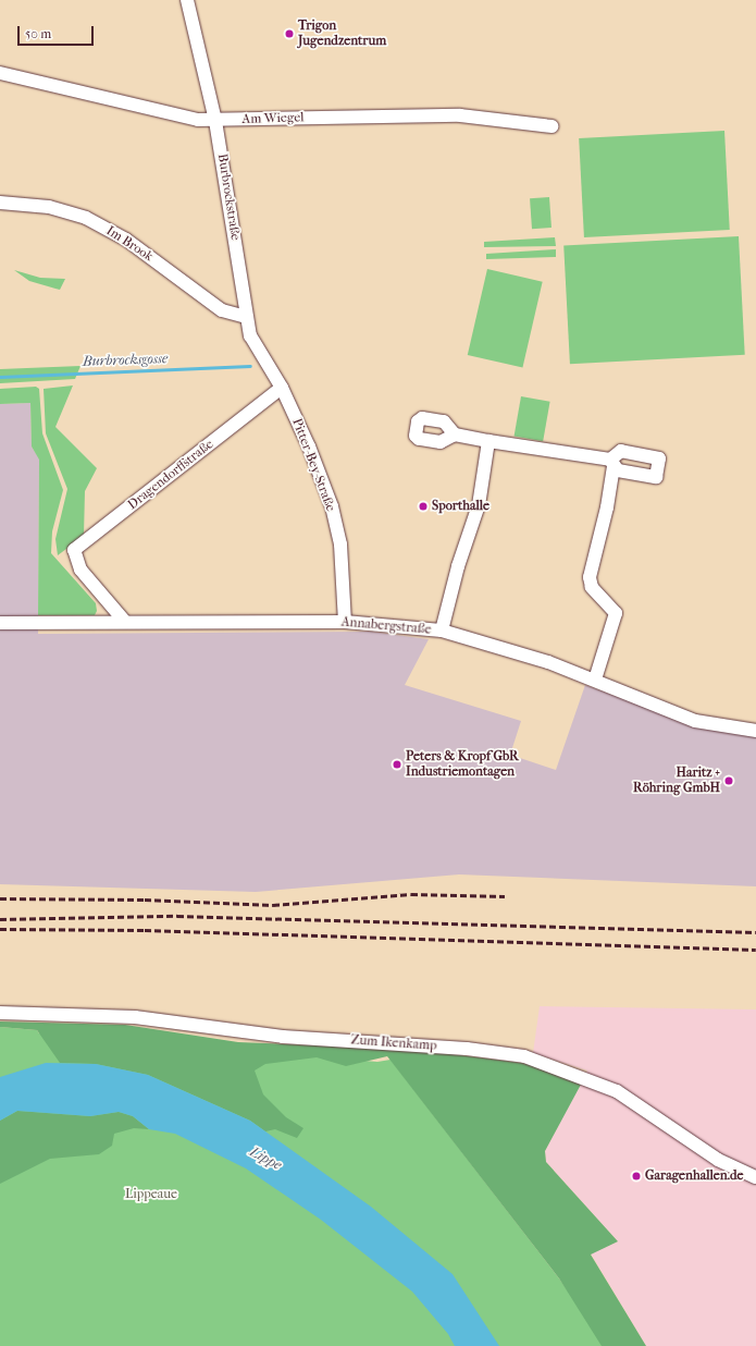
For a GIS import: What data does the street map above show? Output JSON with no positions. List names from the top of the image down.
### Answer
{
  "streets": {
    "street": [
      "Am Wiegel",
      "Burbrockstraße",
      "Im Brook",
      "Pitter-Bey-Straße",
      "Dragendorffstraße",
      "Annabergstraße",
      "Zum Ikenkamp"
    ]
  },
  "crossings": [
    ["Am Wiegel", "Burbrockstraße"],
    ["Burbrockstraße", "Im Brook"],
    ["Burbrockstraße", "Pitter-Bey-Straße"],
    ["Burbrockstraße", "Dragendorffstraße"],
    ["Pitter-Bey-Straße", "Dragendorffstraße"],
    ["Pitter-Bey-Straße", "Annabergstraße"],
    ["Dragendorffstraße", "Annabergstraße"]
  ],
  "water": ["Burbrocksgosse", "Lippe"],
  "parks": ["Lippeaue"],
  "places": [
    "Trigon Jugendzentrum",
    "Sporthalle",
    "Peters & Kropf GbR Industriemontagen",
    "Haritz + Röhring GmbH",
    "Garagenhallen.de"
  ],
  "scale_bar": "50 m"
}
